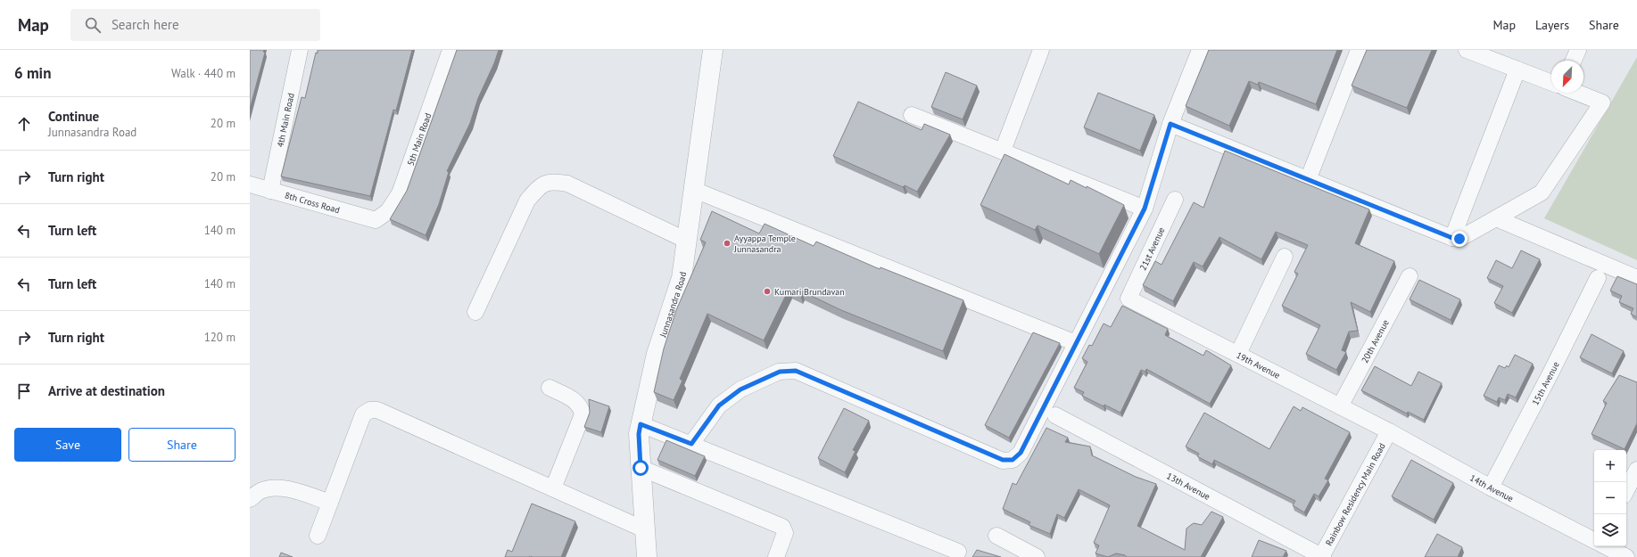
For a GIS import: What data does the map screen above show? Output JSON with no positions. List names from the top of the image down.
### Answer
{
  "streets": {
    "street": [
      "4th Main Road",
      "5th Main Road",
      "8th Cross Road",
      "21st Avenue",
      "Junnasandra Road",
      "20th Avenue",
      "19th Avenue",
      "15th Avenue",
      "13th Avenue",
      "14th Avenue",
      "Rainbow Residency Main Road"
    ]
  },
  "crossings": [
    ["4th Main Road", "8th Cross Road"],
    ["5th Main Road", "8th Cross Road"],
    ["21st Avenue", "19th Avenue"],
    ["20th Avenue", "19th Avenue"],
    ["19th Avenue", "14th Avenue"],
    ["19th Avenue", "Rainbow Residency Main Road"],
    ["15th Avenue", "14th Avenue"],
    ["13th Avenue", "Rainbow Residency Main Road"],
    ["14th Avenue", "Rainbow Residency Main Road"]
  ],
  "places": ["Ayyappa Temple Junnasandra", "Kumari Brundavan"],
  "north": "bottom left",
  "page": {
    "header": "Map",
    "search": "Search here",
    "nav": ["Map", "Layers", "Share"],
    "heading": ["6 min", "Walk · 440 m"],
    "list": [
      ["Continue", "Junnasandra Road", "20 m"],
      ["Turn right", "20 m"],
      ["Turn left", "140 m"],
      ["Turn left", "140 m"],
      ["Turn right", "120 m"],
      "Arrive at destination"
    ],
    "buttons": ["Save", "Share"],
    "map_buttons": ["+", "−"]
  }
}
